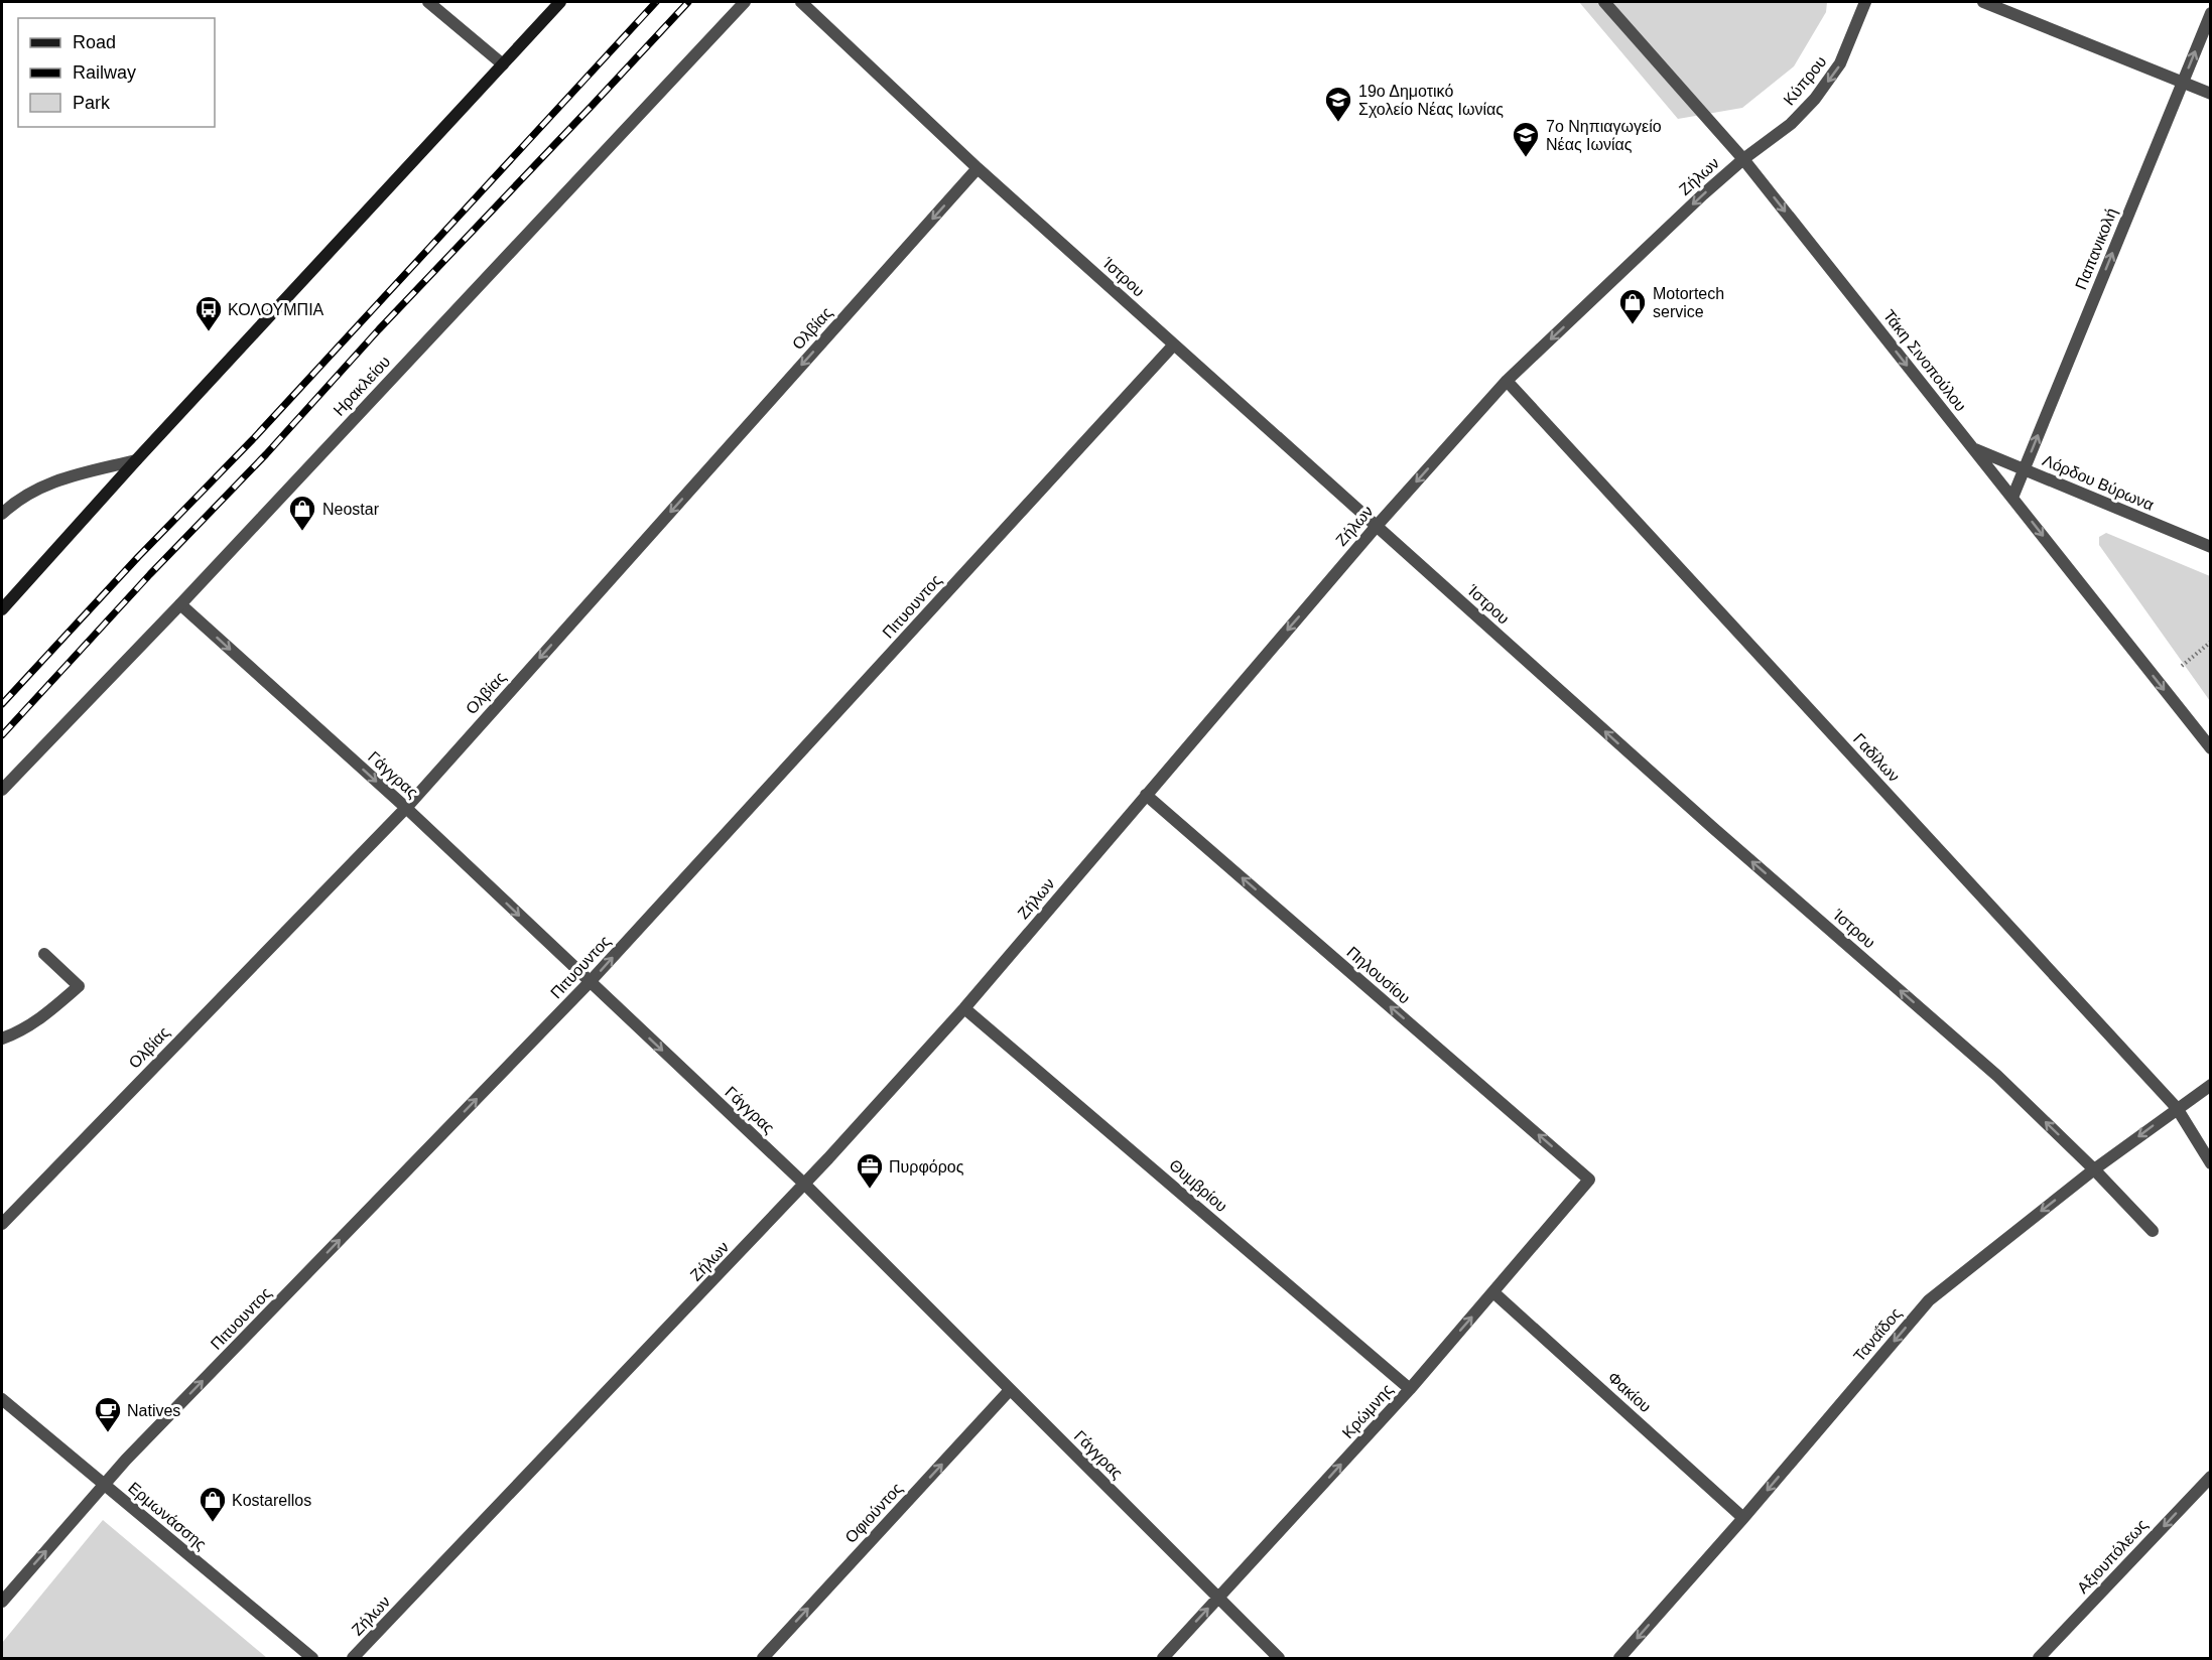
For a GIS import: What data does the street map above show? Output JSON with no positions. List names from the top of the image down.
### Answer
{
  "streets": {
    "street": [
      "Κύπρου",
      "Ζήλων",
      "Παπανικολή",
      "Ίστρου",
      "Ολβίας",
      "Τάκη Σινοπούλου",
      "Ηρακλείου",
      "Λόρδου Βύρωνα",
      "Πιτυουντος",
      "Γαδίλων",
      "Γάγγρας",
      "Πηλουσίου",
      "Θυμβρίου",
      "Ταναΐδος",
      "Φακίου",
      "Κρώμνης",
      "Οφιούντος",
      "Ερμωνάσσης",
      "Αξιουπόλεως"
    ]
  },
  "crossings": [
    ["Κύπρου", "Ζήλων"],
    ["Κύπρου", "Τάκη Σινοπούλου"],
    ["Ζήλων", "Ίστρου"],
    ["Ζήλων", "Τάκη Σινοπούλου"],
    ["Ζήλων", "Γαδίλων"],
    ["Ζήλων", "Γάγγρας"],
    ["Ζήλων", "Πηλουσίου"],
    ["Ζήλων", "Θυμβρίου"],
    ["Παπανικολή", "Τάκη Σινοπούλου"],
    ["Παπανικολή", "Λόρδου Βύρωνα"],
    ["Ίστρου", "Ολβίας"],
    ["Ίστρου", "Πιτυουντος"],
    ["Ίστρου", "Ταναΐδος"],
    ["Ολβίας", "Γάγγρας"],
    ["Τάκη Σινοπούλου", "Λόρδου Βύρωνα"],
    ["Ηρακλείου", "Γάγγρας"],
    ["Πιτυουντος", "Γάγγρας"],
    ["Πιτυουντος", "Ερμωνάσσης"],
    ["Γαδίλων", "Ταναΐδος"],
    ["Γάγγρας", "Κρώμνης"],
    ["Γάγγρας", "Οφιούντος"],
    ["Πηλουσίου", "Κρώμνης"],
    ["Θυμβρίου", "Κρώμνης"],
    ["Ταναΐδος", "Φακίου"],
    ["Φακίου", "Κρώμνης"]
  ],
  "one_way": [
    "Κύπρου",
    "Ζήλων",
    "Παπανικολή",
    "Ίστρου",
    "Ολβίας",
    "Τάκη Σινοπούλου",
    "Πιτυουντος",
    "Γάγγρας",
    "Πηλουσίου",
    "Ταναΐδος",
    "Κρώμνης",
    "Οφιούντος",
    "Αξιουπόλεως"
  ],
  "places": {
    "school or university": ["19ο Δημοτικό Σχολείο Νέας Ιωνίας", "7ο Νηπιαγωγείο Νέας Ιωνίας"],
    "shop": ["Motortech service", "Neostar", "Kostarellos"],
    "bus stop": ["ΚΟΛΟΥΜΠΙΑ"],
    "office": ["Πυρφόρος"],
    "cafe": ["Natives"]
  },
  "legend": ["Road", "Railway", "Park"]
}
